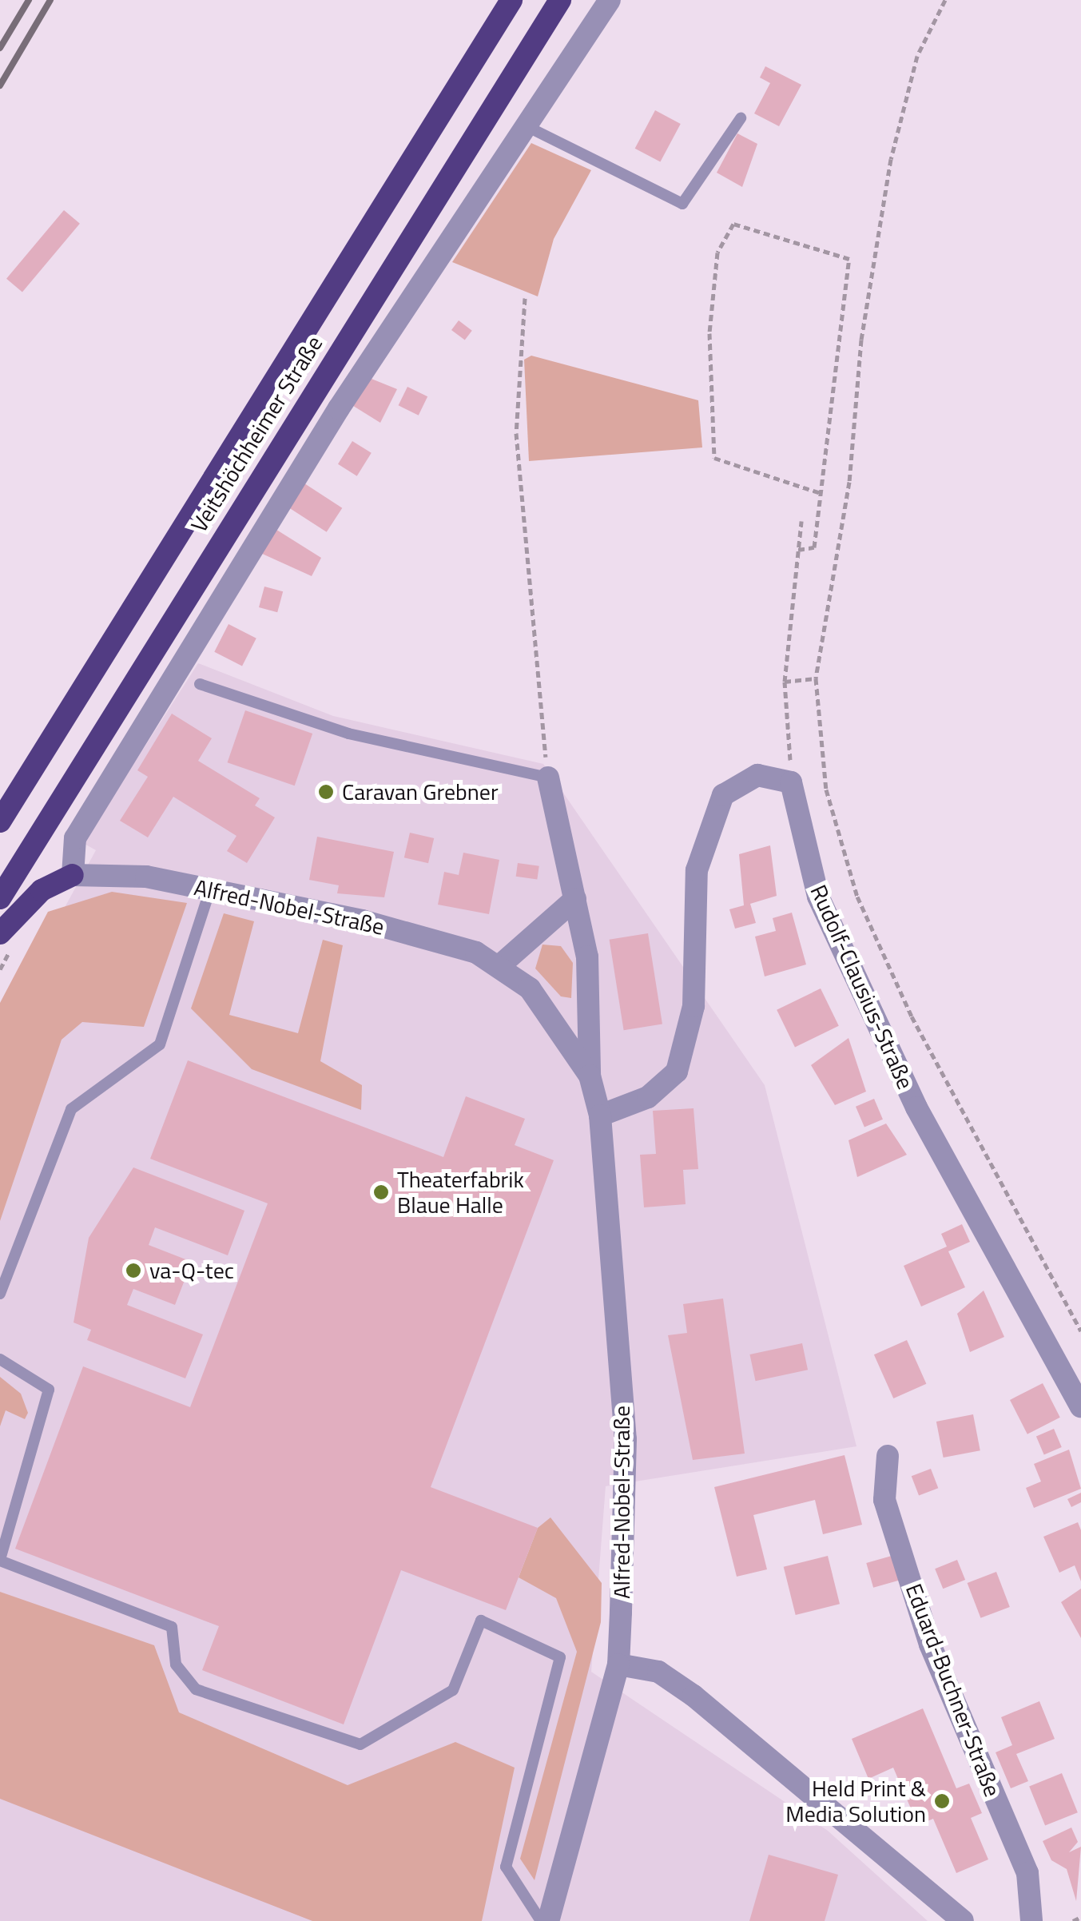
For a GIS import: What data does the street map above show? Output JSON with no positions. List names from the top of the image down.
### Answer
{
  "streets": {
    "highway": ["Veitshöchheimer Straße"],
    "street": ["Alfred-Nobel-Straße", "Rudolf-Clausius-Straße", "Eduard-Buchner-Straße"]
  },
  "places": [
    "Caravan Grebner",
    "Theaterfabrik Blaue Halle",
    "va-Q-tec",
    "Held Print & Media Solution"
  ]
}
